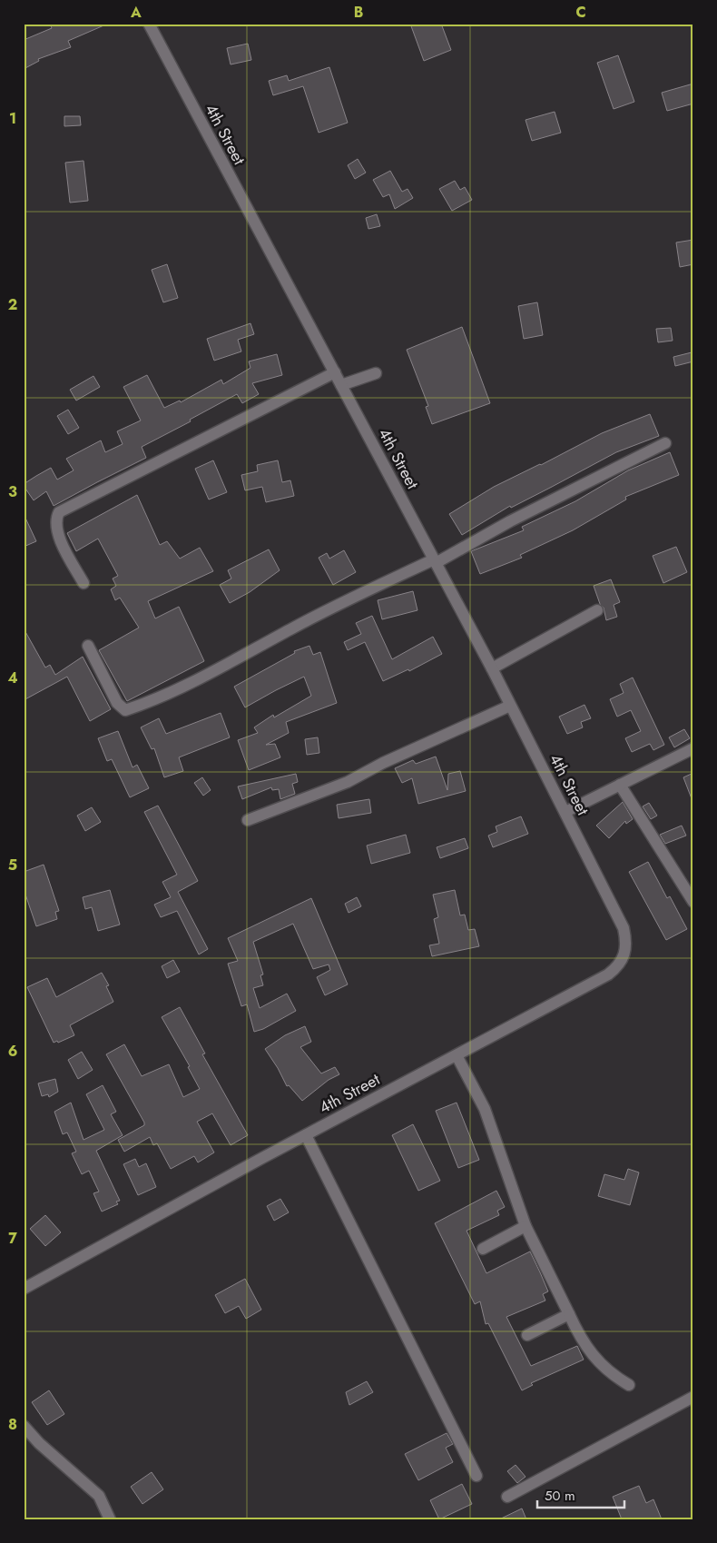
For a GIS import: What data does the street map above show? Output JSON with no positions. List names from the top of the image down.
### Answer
{
  "streets": {
    "street": ["4th Street"]
  },
  "scale_bar": "50 m",
  "grid": {
    "columns": ["A", "B", "C"],
    "rows": [
      "1",
      "2",
      "3",
      "4",
      "5",
      "6",
      "7",
      "8"
    ]
  }
}
